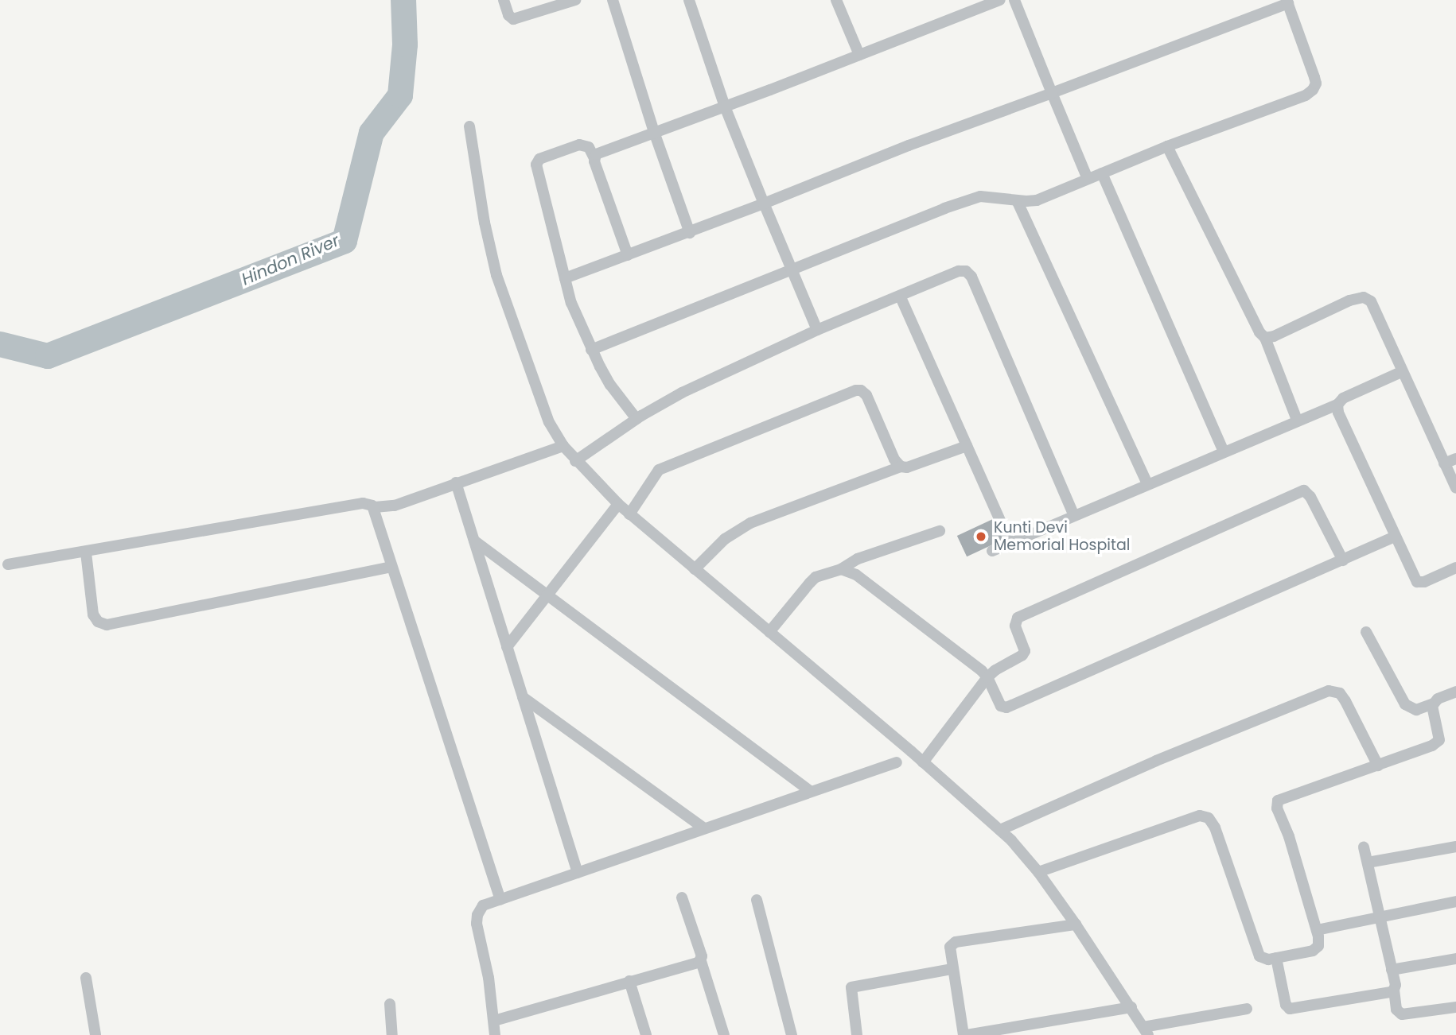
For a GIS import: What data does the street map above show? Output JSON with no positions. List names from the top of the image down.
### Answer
{
  "water": ["Hindon River"],
  "places": ["Kunti Devi Memorial Hospital"]
}
